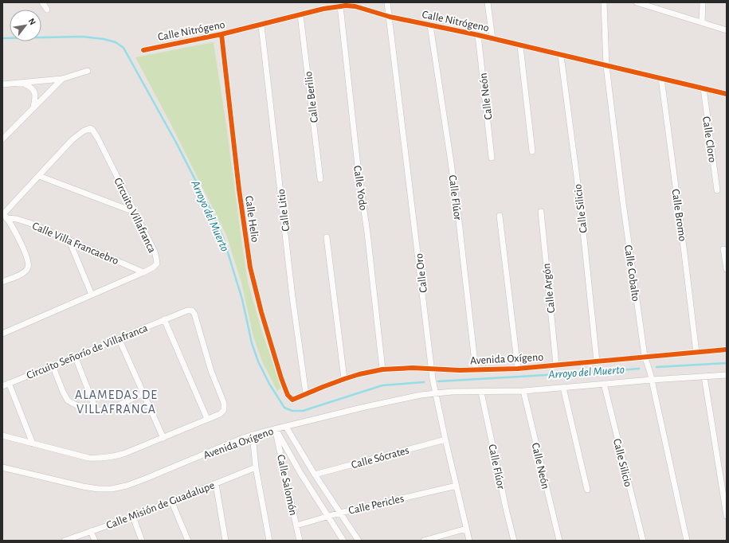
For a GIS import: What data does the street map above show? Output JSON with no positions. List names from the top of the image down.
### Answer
{
  "streets": {
    "street": [
      "Calle Nitrógeno",
      "Calle Neón",
      "Calle Berilio",
      "Calle Cloro",
      "Calle Yodo",
      "Calle Flúor",
      "Calle Silicio",
      "Calle Litio",
      "Circuito Villafranca",
      "Calle Bromo",
      "Calle Helio",
      "Calle Villa Francaebro",
      "Calle Oro",
      "Calle Cobalto",
      "Calle Argón",
      "Circuito Señorío de Villafranca",
      "Avenida Oxígeno",
      "Calle Sócrates",
      "Calle Salomón",
      "Calle Pericles",
      "Calle Misión de Guadalupe"
    ]
  },
  "crossings": [
    ["Calle Nitrógeno", "Calle Neón"],
    ["Calle Nitrógeno", "Calle Berilio"],
    ["Calle Nitrógeno", "Calle Cloro"],
    ["Calle Nitrógeno", "Calle Yodo"],
    ["Calle Nitrógeno", "Calle Flúor"],
    ["Calle Nitrógeno", "Calle Silicio"],
    ["Calle Nitrógeno", "Calle Litio"],
    ["Calle Nitrógeno", "Calle Bromo"],
    ["Calle Nitrógeno", "Calle Helio"],
    ["Calle Nitrógeno", "Calle Oro"],
    ["Calle Nitrógeno", "Calle Cobalto"],
    ["Calle Neón", "Avenida Oxígeno"],
    ["Calle Yodo", "Avenida Oxígeno"],
    ["Calle Flúor", "Avenida Oxígeno"],
    ["Calle Silicio", "Avenida Oxígeno"],
    ["Calle Litio", "Avenida Oxígeno"],
    ["Circuito Villafranca", "Calle Villa Francaebro"],
    ["Calle Bromo", "Avenida Oxígeno"],
    ["Calle Helio", "Avenida Oxígeno"],
    ["Calle Oro", "Avenida Oxígeno"],
    ["Calle Oro", "Calle Sócrates"],
    ["Calle Oro", "Calle Pericles"],
    ["Calle Cobalto", "Avenida Oxígeno"],
    ["Calle Argón", "Avenida Oxígeno"],
    ["Avenida Oxígeno", "Calle Salomón"],
    ["Calle Salomón", "Calle Pericles"]
  ],
  "districts": ["ALAMEDAS DE VILLAFRANCA"],
  "water": ["Arroyo del Muerto"],
  "north": "top right"
}
